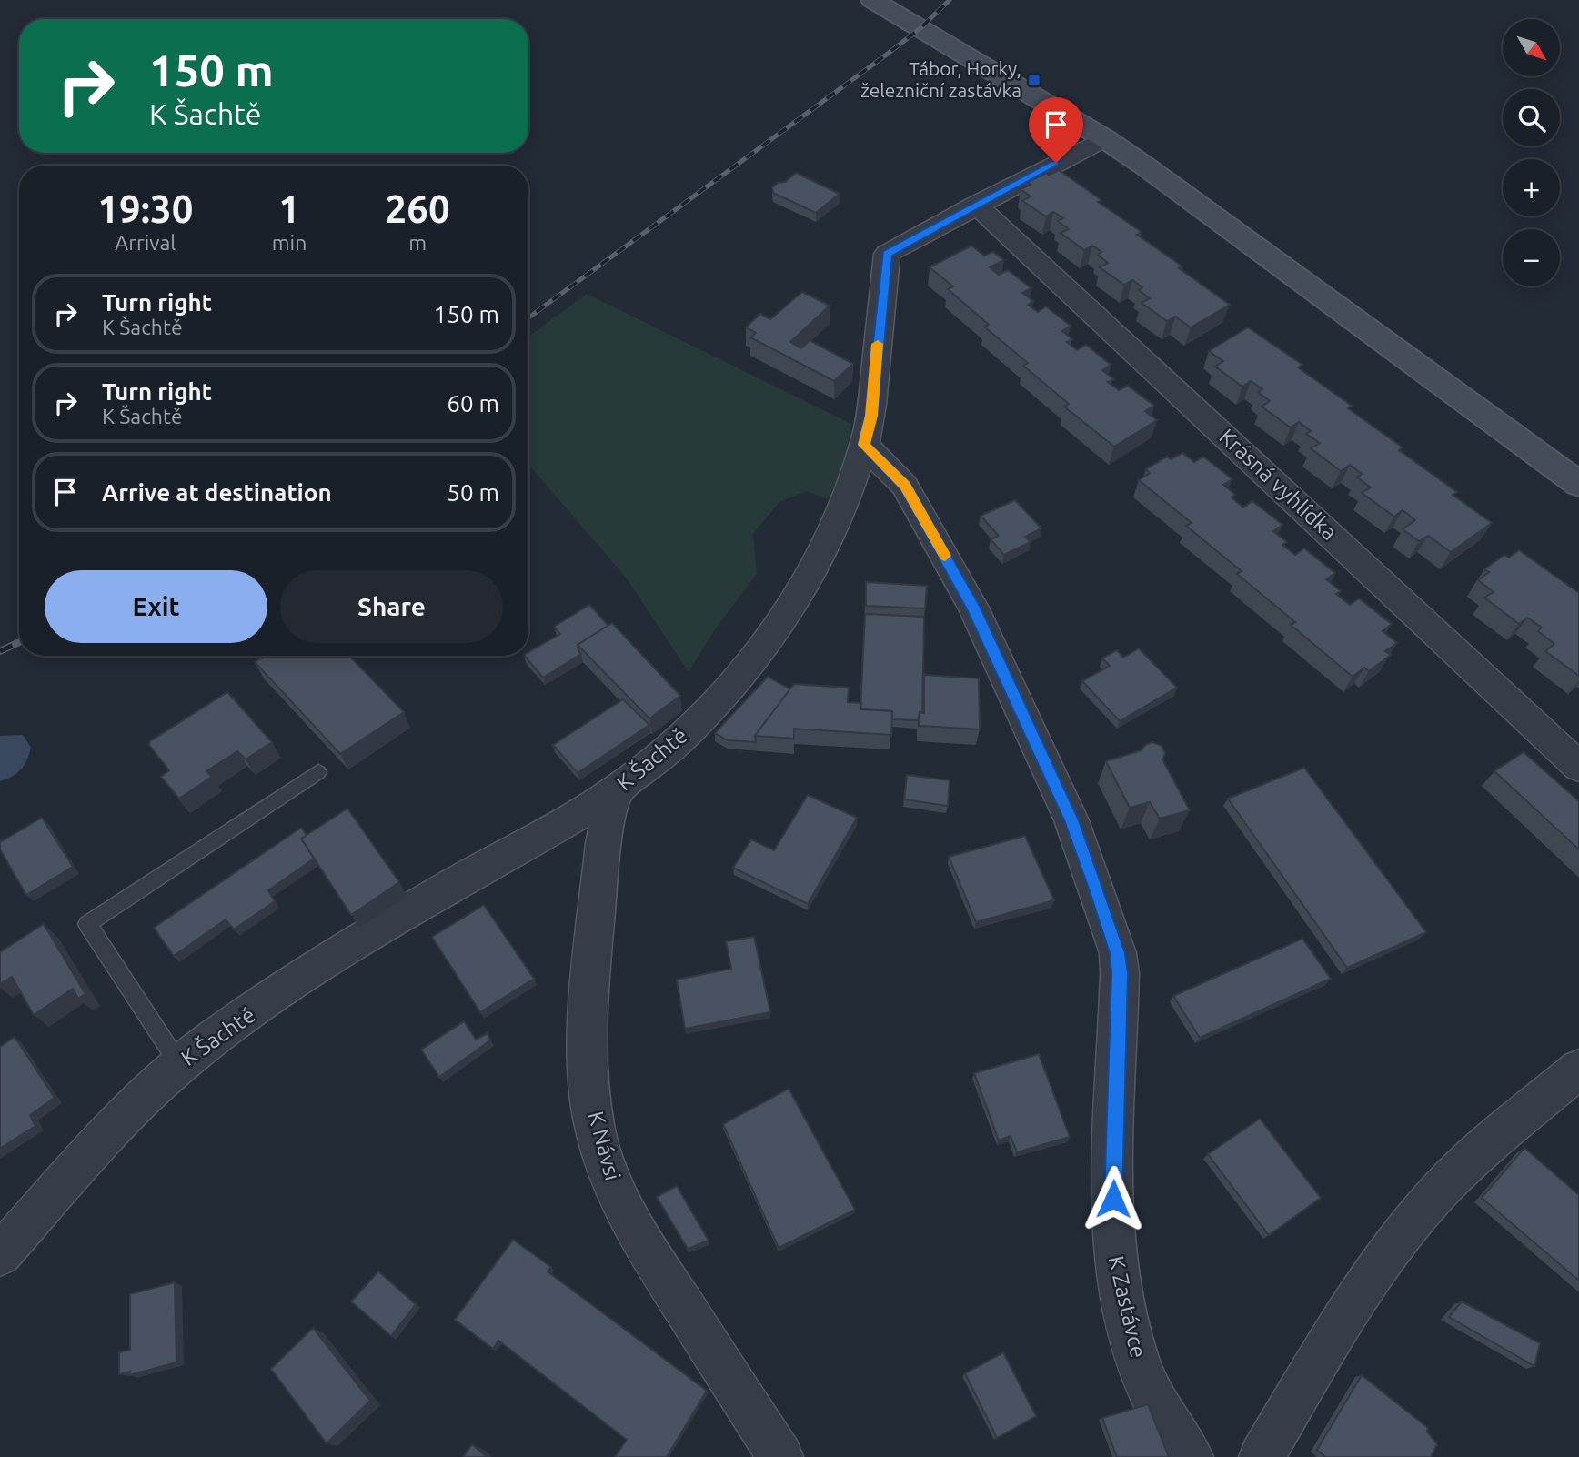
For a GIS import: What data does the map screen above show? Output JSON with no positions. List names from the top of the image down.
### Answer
{
  "streets": {
    "street": [
      "Krásná vyhlídka",
      "K Šachtě",
      "K Návsi",
      "K Zastávce"
    ]
  },
  "crossings": [
    ["Krásná vyhlídka", "K Šachtě"],
    ["K Šachtě", "K Návsi"],
    ["K Šachtě", "K Zastávce"]
  ],
  "places": {
    "transit": ["Tábor, Horky, železniční zastávka"]
  },
  "north": "bottom right",
  "page": {
    "map_buttons": ["+", "−"],
    "turn": ["150 m", "K Šachtě"],
    "eta": [
      "19:30",
      "Arrival",
      "1",
      "min",
      "260",
      "m"
    ],
    "list": [
      {
        "name": "Turn right",
        "note": "K Šachtě",
        "value": "150 m"
      },
      {
        "name": "Turn right",
        "note": "K Šachtě",
        "value": "60 m"
      },
      {
        "name": "Arrive at destination",
        "value": "50 m"
      }
    ],
    "buttons": ["Exit", "Share"]
  }
}
